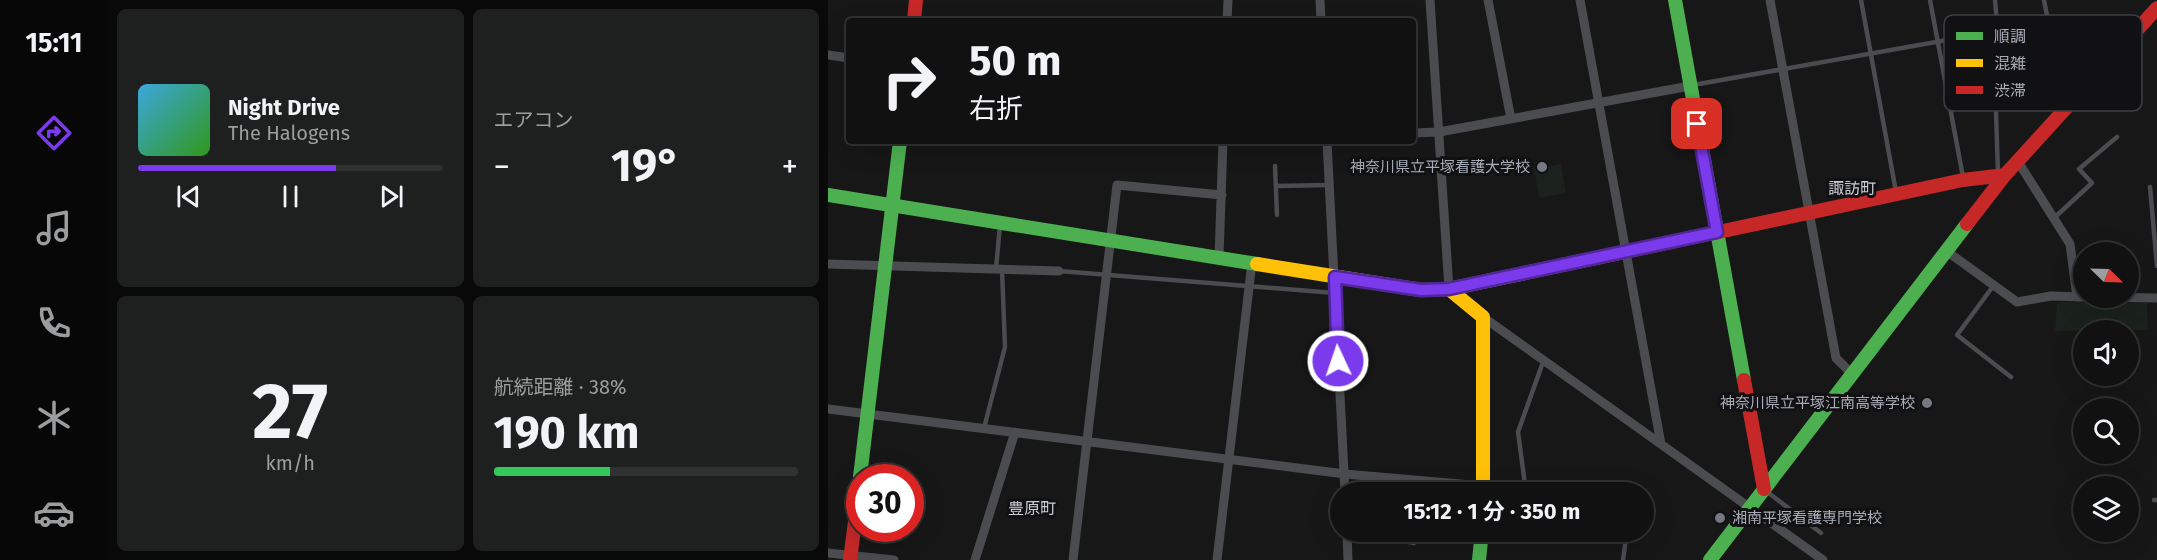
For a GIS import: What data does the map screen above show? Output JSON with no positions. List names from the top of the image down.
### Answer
{
  "districts": ["諏訪町", "豊原町"],
  "places": ["神奈川県立平塚看護大学校", "神奈川県立平塚江南高等学校", "湘南平塚看護専門学校"],
  "legend": ["順調", "混雑", "渋滞"],
  "north": "bottom right",
  "page": {
    "tabs": "15:11",
    "tile": [
      "エアコン",
      ["27", "km/h"],
      ["航続距離 · 38%", "190 km"]
    ],
    "turn": ["50 m", "右折"],
    "song": ["Night Drive", "The Halogens"],
    "heat": ["−", "19°", "+"],
    "limit": "30",
    "trip": "15:12 · 1 分 · 350 m"
  }
}
